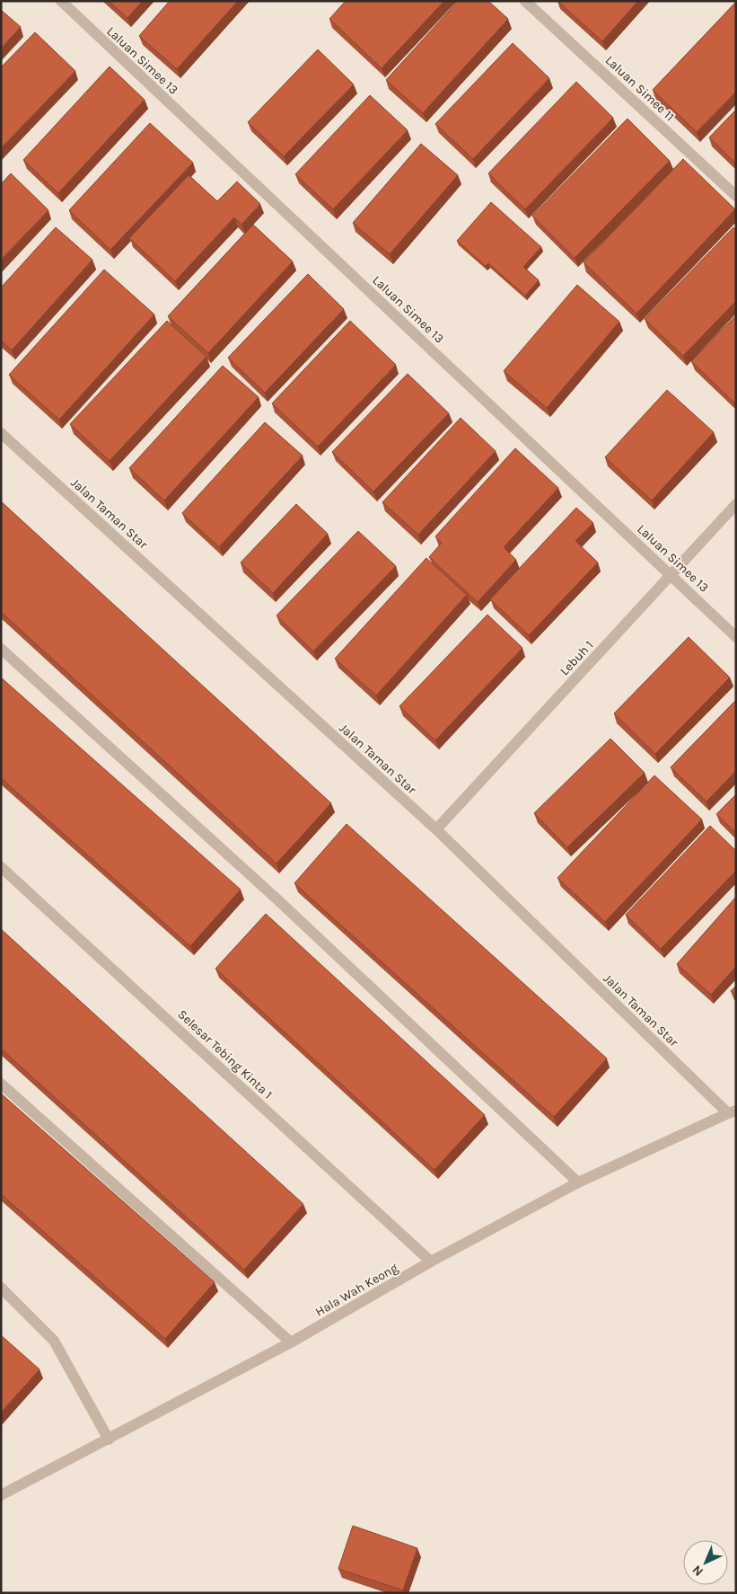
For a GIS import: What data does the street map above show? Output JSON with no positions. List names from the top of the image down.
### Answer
{
  "streets": {
    "street": [
      "Laluan Simee 13",
      "Laluan Simee 11",
      "Jalan Taman Star",
      "Lebuh 1",
      "Selesar Tebing Kinta 1",
      "Hala Wah Keong"
    ]
  },
  "crossings": [
    ["Laluan Simee 13", "Lebuh 1"],
    ["Jalan Taman Star", "Lebuh 1"],
    ["Jalan Taman Star", "Hala Wah Keong"],
    ["Selesar Tebing Kinta 1", "Hala Wah Keong"]
  ],
  "north": "bottom left"
}
